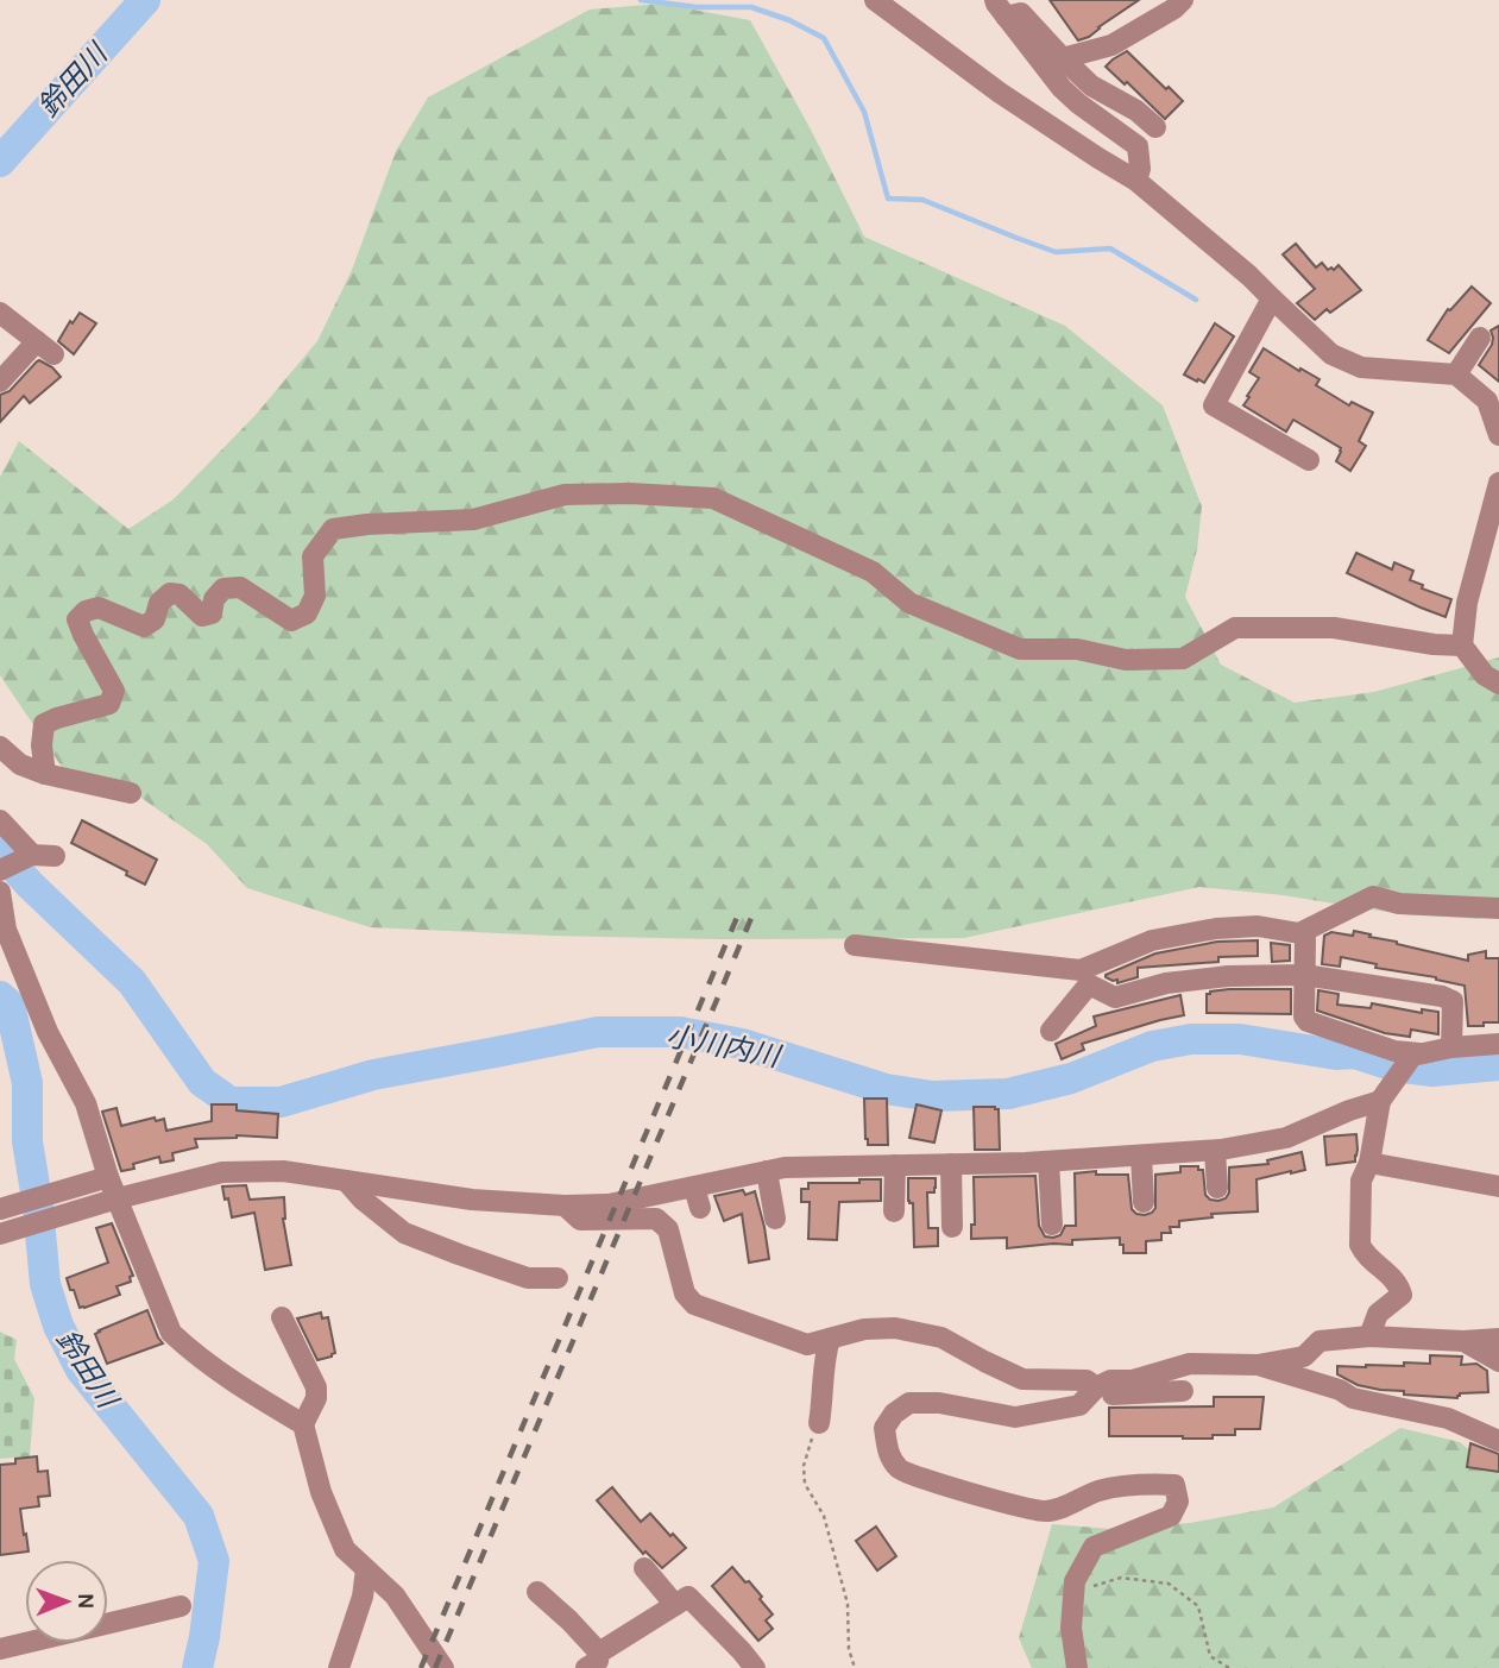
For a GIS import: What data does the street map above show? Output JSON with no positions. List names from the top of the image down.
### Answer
{
  "water": ["鈴田川", "小川内川"],
  "north": "right"
}
